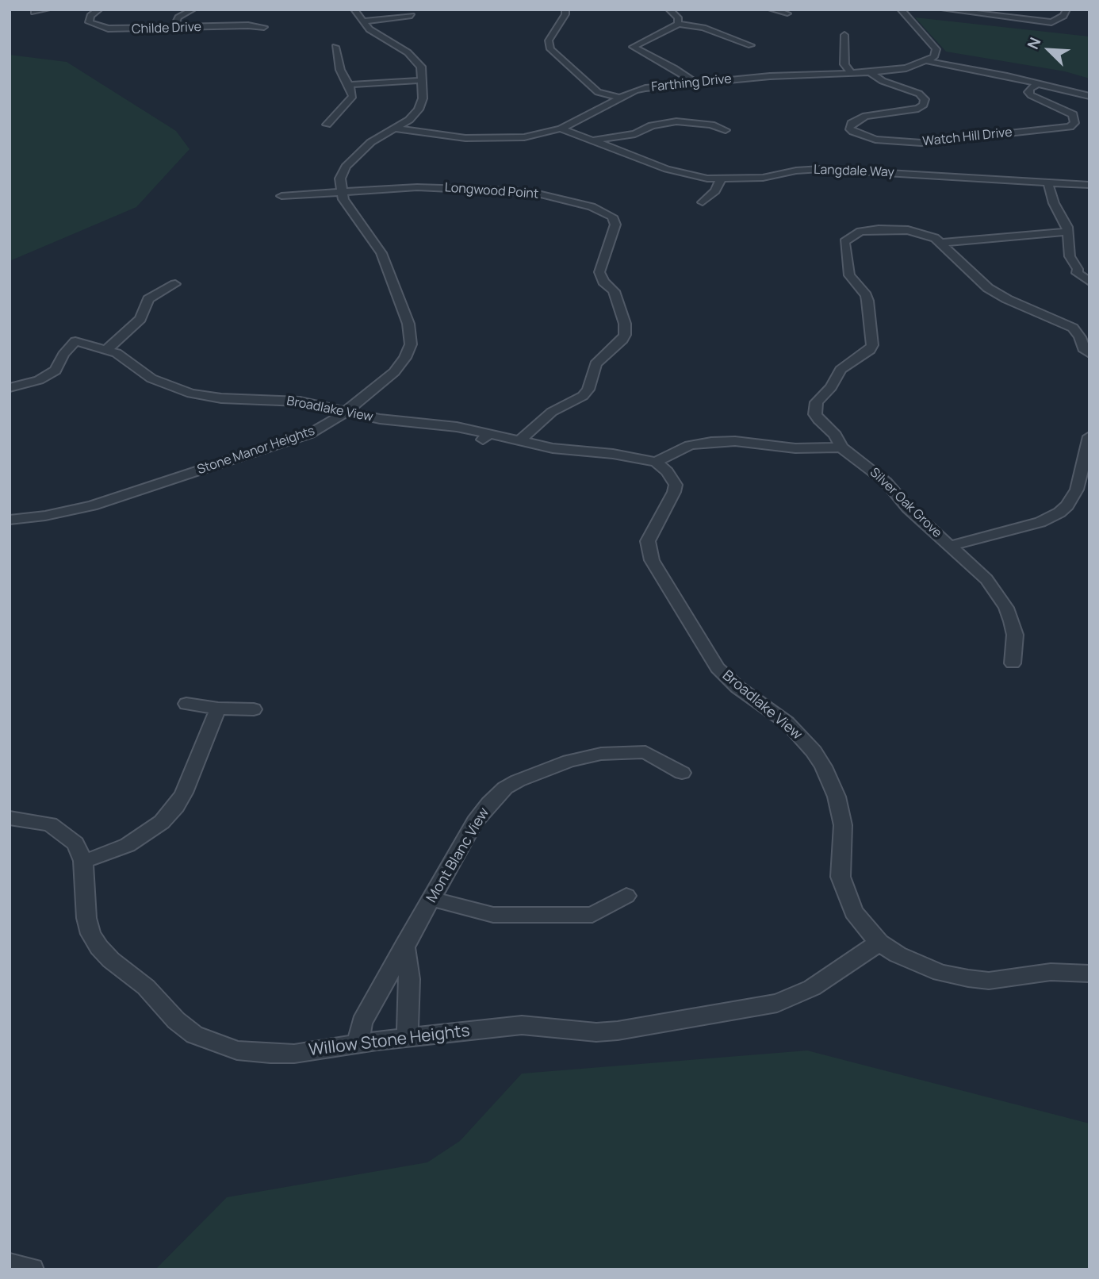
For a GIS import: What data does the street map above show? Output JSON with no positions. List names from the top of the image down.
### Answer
{
  "streets": {
    "street": [
      "Childe Drive",
      "Farthing Drive",
      "Watch Hill Drive",
      "Langdale Way",
      "Longwood Point",
      "Broadlake View",
      "Stone Manor Heights",
      "Silver Oak Grove",
      "Mont Blanc View",
      "Willow Stone Heights"
    ]
  },
  "crossings": [
    ["Farthing Drive", "Watch Hill Drive"],
    ["Farthing Drive", "Langdale Way"],
    ["Longwood Point", "Broadlake View"],
    ["Longwood Point", "Stone Manor Heights"],
    ["Broadlake View", "Stone Manor Heights"],
    ["Broadlake View", "Willow Stone Heights"],
    ["Mont Blanc View", "Willow Stone Heights"]
  ],
  "north": "top left"
}
